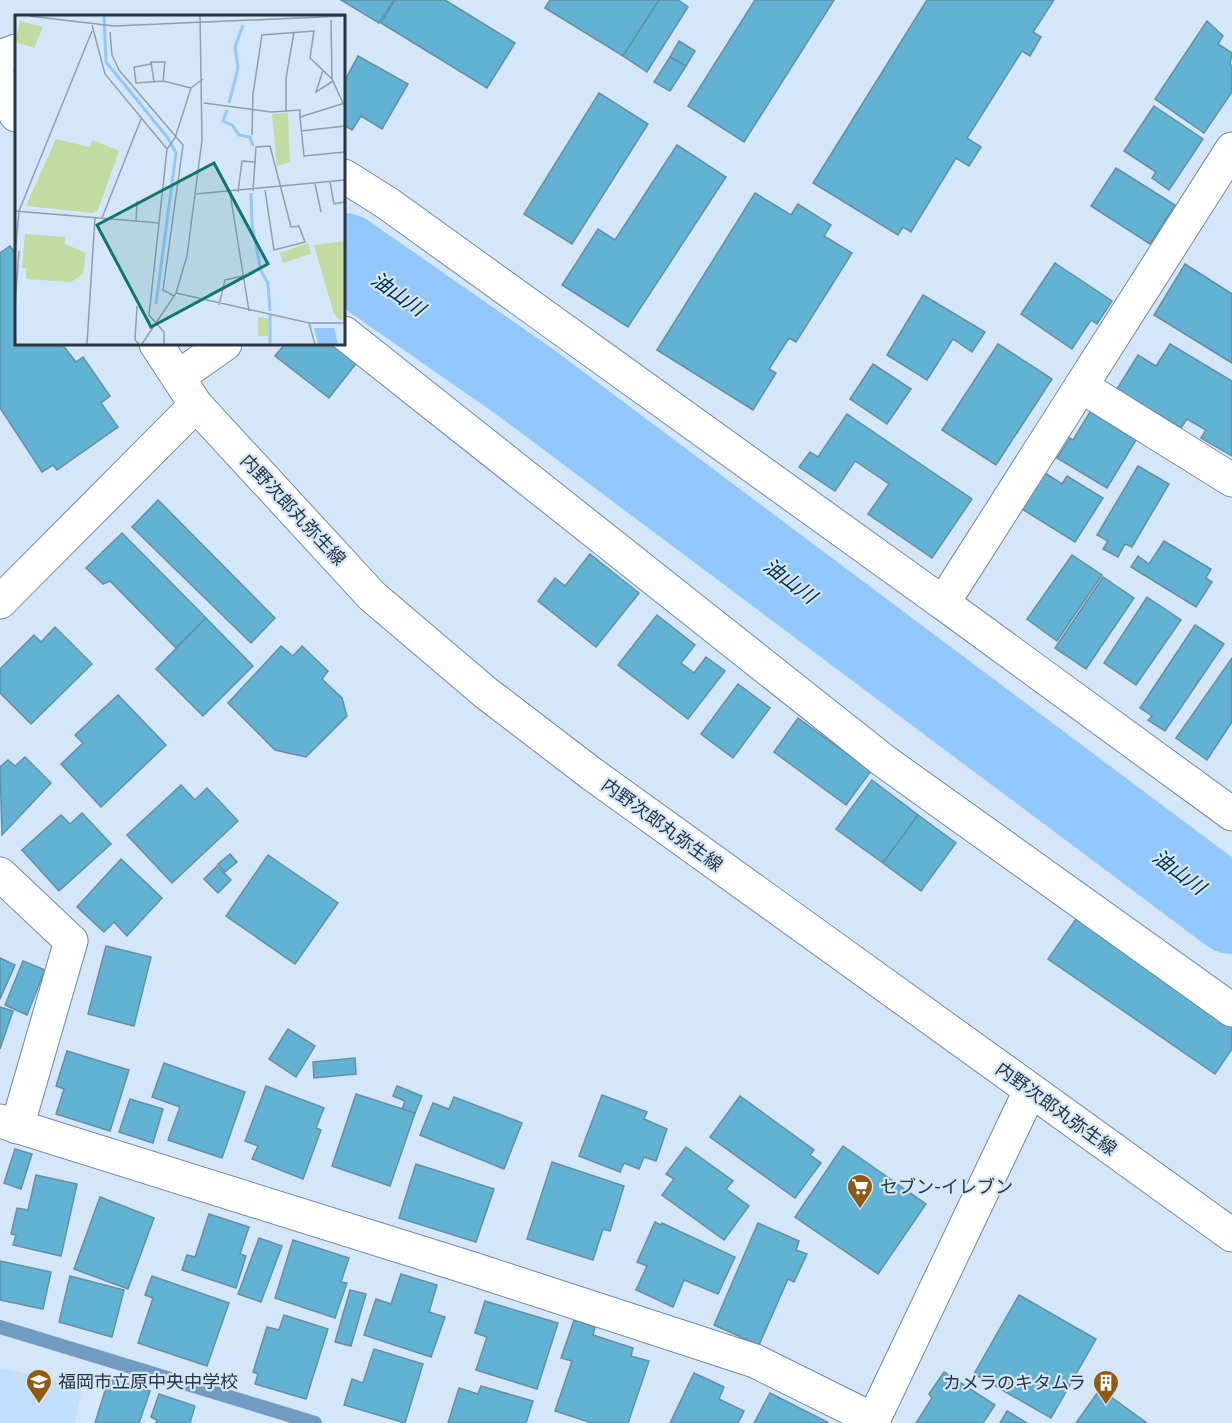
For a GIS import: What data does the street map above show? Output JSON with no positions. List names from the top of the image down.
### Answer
{
  "streets": {
    "street": ["内野次郎丸弥生線"]
  },
  "water": ["油山川"],
  "places": {
    "supermarket": ["セブン-イレブン"],
    "school or university": ["福岡市立原中央中学校"],
    "building": ["カメラのキタムラ"]
  }
}
